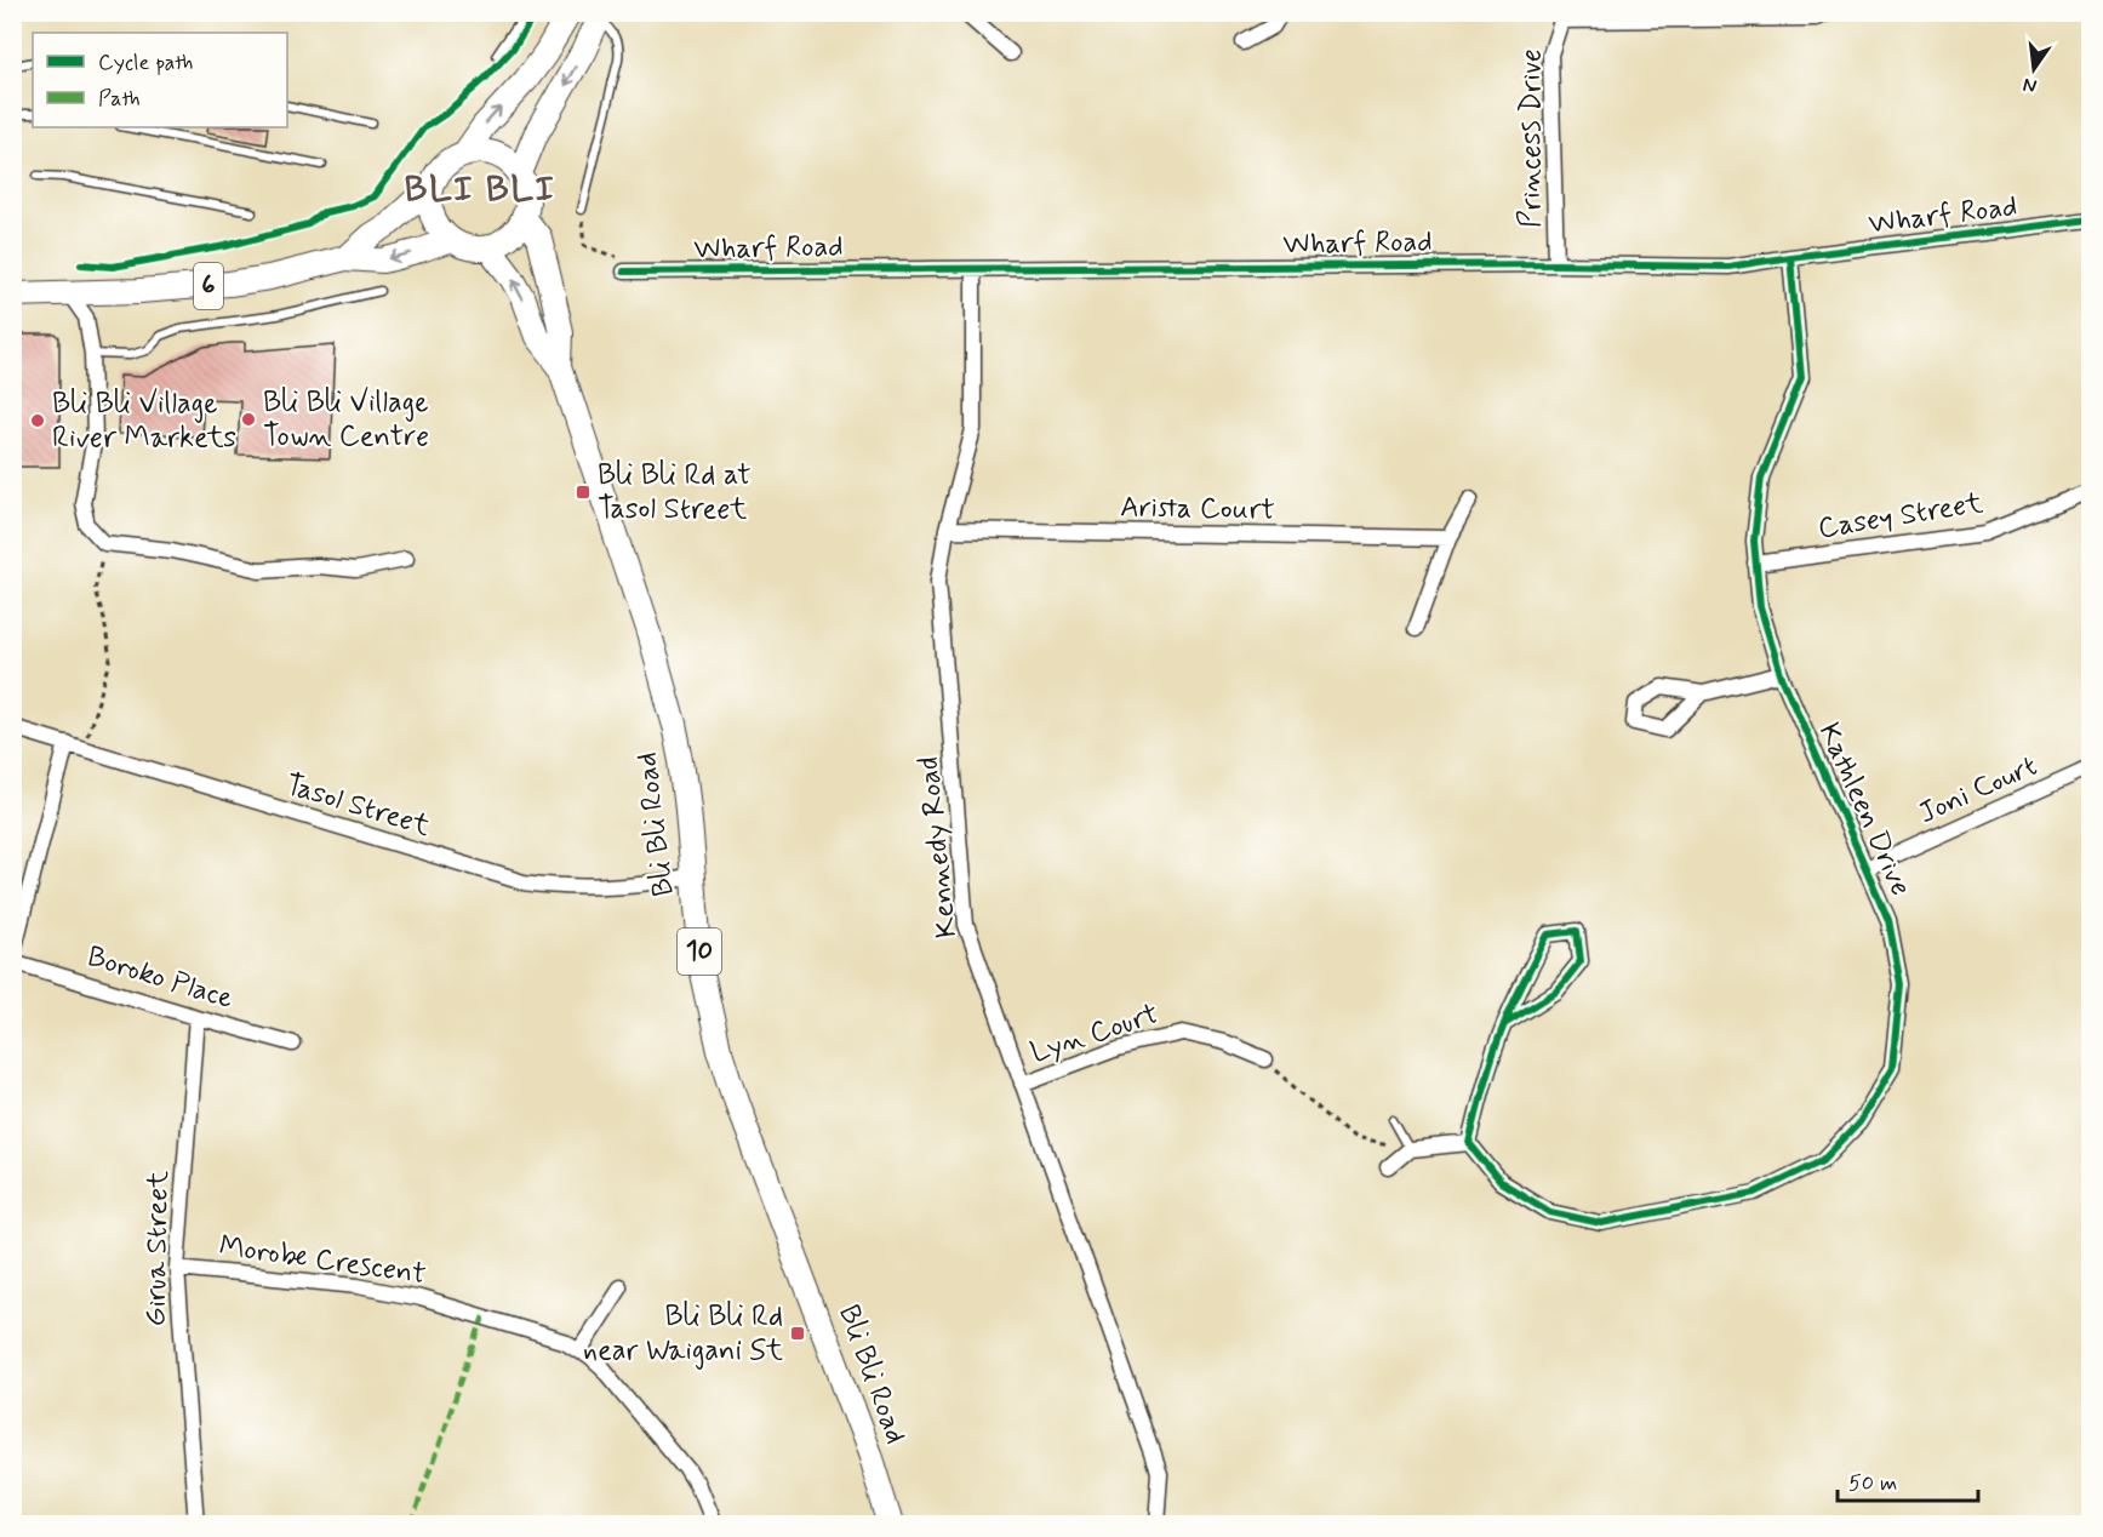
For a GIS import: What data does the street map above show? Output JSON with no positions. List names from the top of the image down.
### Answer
{
  "streets": {
    "main road": ["6", "Bli Bli Road", "10"],
    "street": [
      "Princess Drive",
      "Wharf Road",
      "Arista Court",
      "Casey Street",
      "Joni Court",
      "Tasol Street",
      "Kathleen Drive",
      "Kennedy Road",
      "Boroko Place",
      "Lyn Court",
      "Girua Street",
      "Morobe Crescent"
    ]
  },
  "crossings": [
    ["Princess Drive", "Wharf Road"],
    ["Wharf Road", "Kathleen Drive"],
    ["Wharf Road", "Kennedy Road"],
    ["6", "Bli Bli Road"],
    ["Arista Court", "Kennedy Road"],
    ["Casey Street", "Kathleen Drive"],
    ["Joni Court", "Kathleen Drive"],
    ["Tasol Street", "Bli Bli Road"],
    ["Kennedy Road", "Lyn Court"],
    ["Boroko Place", "Girua Street"],
    ["Girua Street", "Morobe Crescent"]
  ],
  "districts": ["BLI BLI"],
  "places": {
    "other": ["Bli Bli Village Town Centre", "Bli Bli Village River Markets"],
    "transit": ["Bli Bli Rd at Tasol Street", "Bli Bli Rd near Waigani St"]
  },
  "legend": ["Cycle path", "Path"],
  "scale_bar": "50 m",
  "north": "bottom"
}
